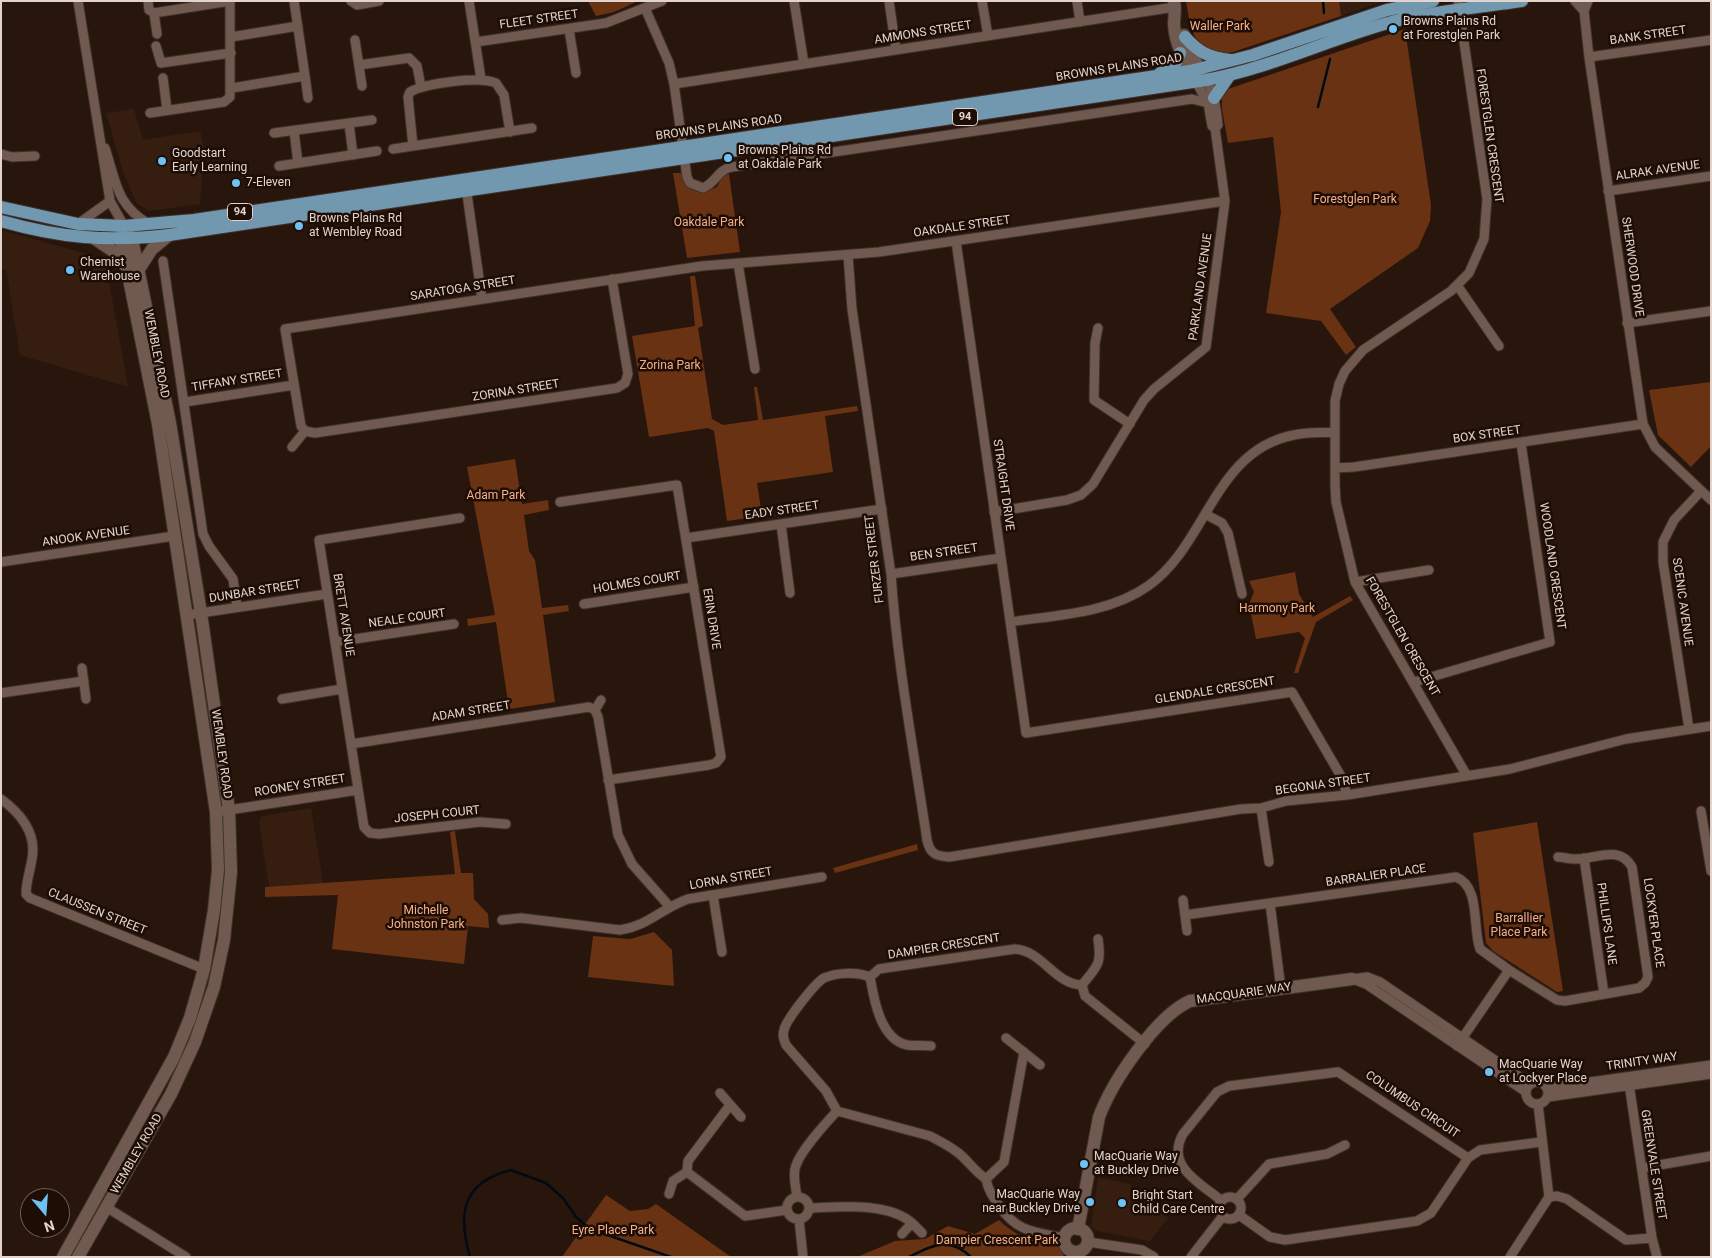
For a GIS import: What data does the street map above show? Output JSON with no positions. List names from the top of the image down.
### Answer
{
  "streets": {
    "main road": [
      "BROWNS PLAINS ROAD",
      "94",
      "WEMBLEY ROAD",
      "MACQUARIE WAY"
    ],
    "street": [
      "FLEET STREET",
      "AMMONS STREET",
      "BANK STREET",
      "FORESTGLEN CRESCENT",
      "ALRAK AVENUE",
      "OAKDALE STREET",
      "SHERWOOD DRIVE",
      "PARKLAND AVENUE",
      "SARATOGA STREET",
      "TIFFANY STREET",
      "ZORINA STREET",
      "BOX STREET",
      "STRAIGHT DRIVE",
      "EADY STREET",
      "ANOOK AVENUE",
      "BEN STREET",
      "FURZER STREET",
      "WOODLAND CRESCENT",
      "HOLMES COURT",
      "DUNBAR STREET",
      "SCENIC AVENUE",
      "BRETT AVENUE",
      "NEALE COURT",
      "ERIN DRIVE",
      "GLENDALE CRESCENT",
      "ADAM STREET",
      "BEGONIA STREET",
      "ROONEY STREET",
      "JOSEPH COURT",
      "BARRALIER PLACE",
      "LORNA STREET",
      "CLAUSSEN STREET",
      "LOCKYER PLACE",
      "PHILLIPS LANE",
      "DAMPIER CRESCENT",
      "TRINITY WAY",
      "COLUMBUS CIRCUIT",
      "GREENVALE STREET"
    ]
  },
  "crossings": [
    ["BANK STREET", "SHERWOOD DRIVE"],
    ["BROWNS PLAINS ROAD", "FORESTGLEN CRESCENT"],
    ["BROWNS PLAINS ROAD", "PARKLAND AVENUE"],
    ["BROWNS PLAINS ROAD", "WEMBLEY ROAD"],
    ["FORESTGLEN CRESCENT", "BOX STREET"],
    ["FORESTGLEN CRESCENT", "WOODLAND CRESCENT"],
    ["FORESTGLEN CRESCENT", "BEGONIA STREET"],
    ["ALRAK AVENUE", "SHERWOOD DRIVE"],
    ["OAKDALE STREET", "PARKLAND AVENUE"],
    ["OAKDALE STREET", "SARATOGA STREET"],
    ["OAKDALE STREET", "STRAIGHT DRIVE"],
    ["OAKDALE STREET", "FURZER STREET"],
    ["SHERWOOD DRIVE", "BOX STREET"],
    ["SHERWOOD DRIVE", "SCENIC AVENUE"],
    ["PARKLAND AVENUE", "STRAIGHT DRIVE"],
    ["SARATOGA STREET", "TIFFANY STREET"],
    ["SARATOGA STREET", "ZORINA STREET"],
    ["WEMBLEY ROAD", "TIFFANY STREET"],
    ["WEMBLEY ROAD", "ANOOK AVENUE"],
    ["WEMBLEY ROAD", "DUNBAR STREET"],
    ["WEMBLEY ROAD", "ROONEY STREET"],
    ["WEMBLEY ROAD", "CLAUSSEN STREET"],
    ["BOX STREET", "WOODLAND CRESCENT"],
    ["STRAIGHT DRIVE", "BEN STREET"],
    ["STRAIGHT DRIVE", "GLENDALE CRESCENT"],
    ["EADY STREET", "FURZER STREET"],
    ["EADY STREET", "ERIN DRIVE"],
    ["BEN STREET", "FURZER STREET"],
    ["FURZER STREET", "BEGONIA STREET"],
    ["HOLMES COURT", "ERIN DRIVE"],
    ["DUNBAR STREET", "BRETT AVENUE"],
    ["SCENIC AVENUE", "BEGONIA STREET"],
    ["BRETT AVENUE", "NEALE COURT"],
    ["BRETT AVENUE", "ADAM STREET"],
    ["BRETT AVENUE", "ROONEY STREET"],
    ["BRETT AVENUE", "JOSEPH COURT"],
    ["GLENDALE CRESCENT", "BEGONIA STREET"],
    ["BARRALIER PLACE", "LOCKYER PLACE"],
    ["LOCKYER PLACE", "PHILLIPS LANE"],
    ["MACQUARIE WAY", "TRINITY WAY"],
    ["TRINITY WAY", "GREENVALE STREET"]
  ],
  "parks": [
    "Waller Park",
    "Forestglen Park",
    "Oakdale Park",
    "Zorina Park",
    "Adam Park",
    "Harmony Park",
    "Michelle Johnston Park",
    "Barrallier Place Park",
    "Eyre Place Park",
    "Dampier Crescent Park"
  ],
  "places": [
    "Browns Plains Rd at Forestglen Park",
    "Browns Plains Rd at Oakdale Park",
    "Goodstart Early Learning",
    "7-Eleven",
    "Browns Plains Rd at Wembley Road",
    "Chemist Warehouse",
    "MacQuarie Way at Lockyer Place",
    "MacQuarie Way at Buckley Drive",
    "MacQuarie Way near Buckley Drive",
    "Bright Start Child Care Centre"
  ],
  "north": "bottom"
}
